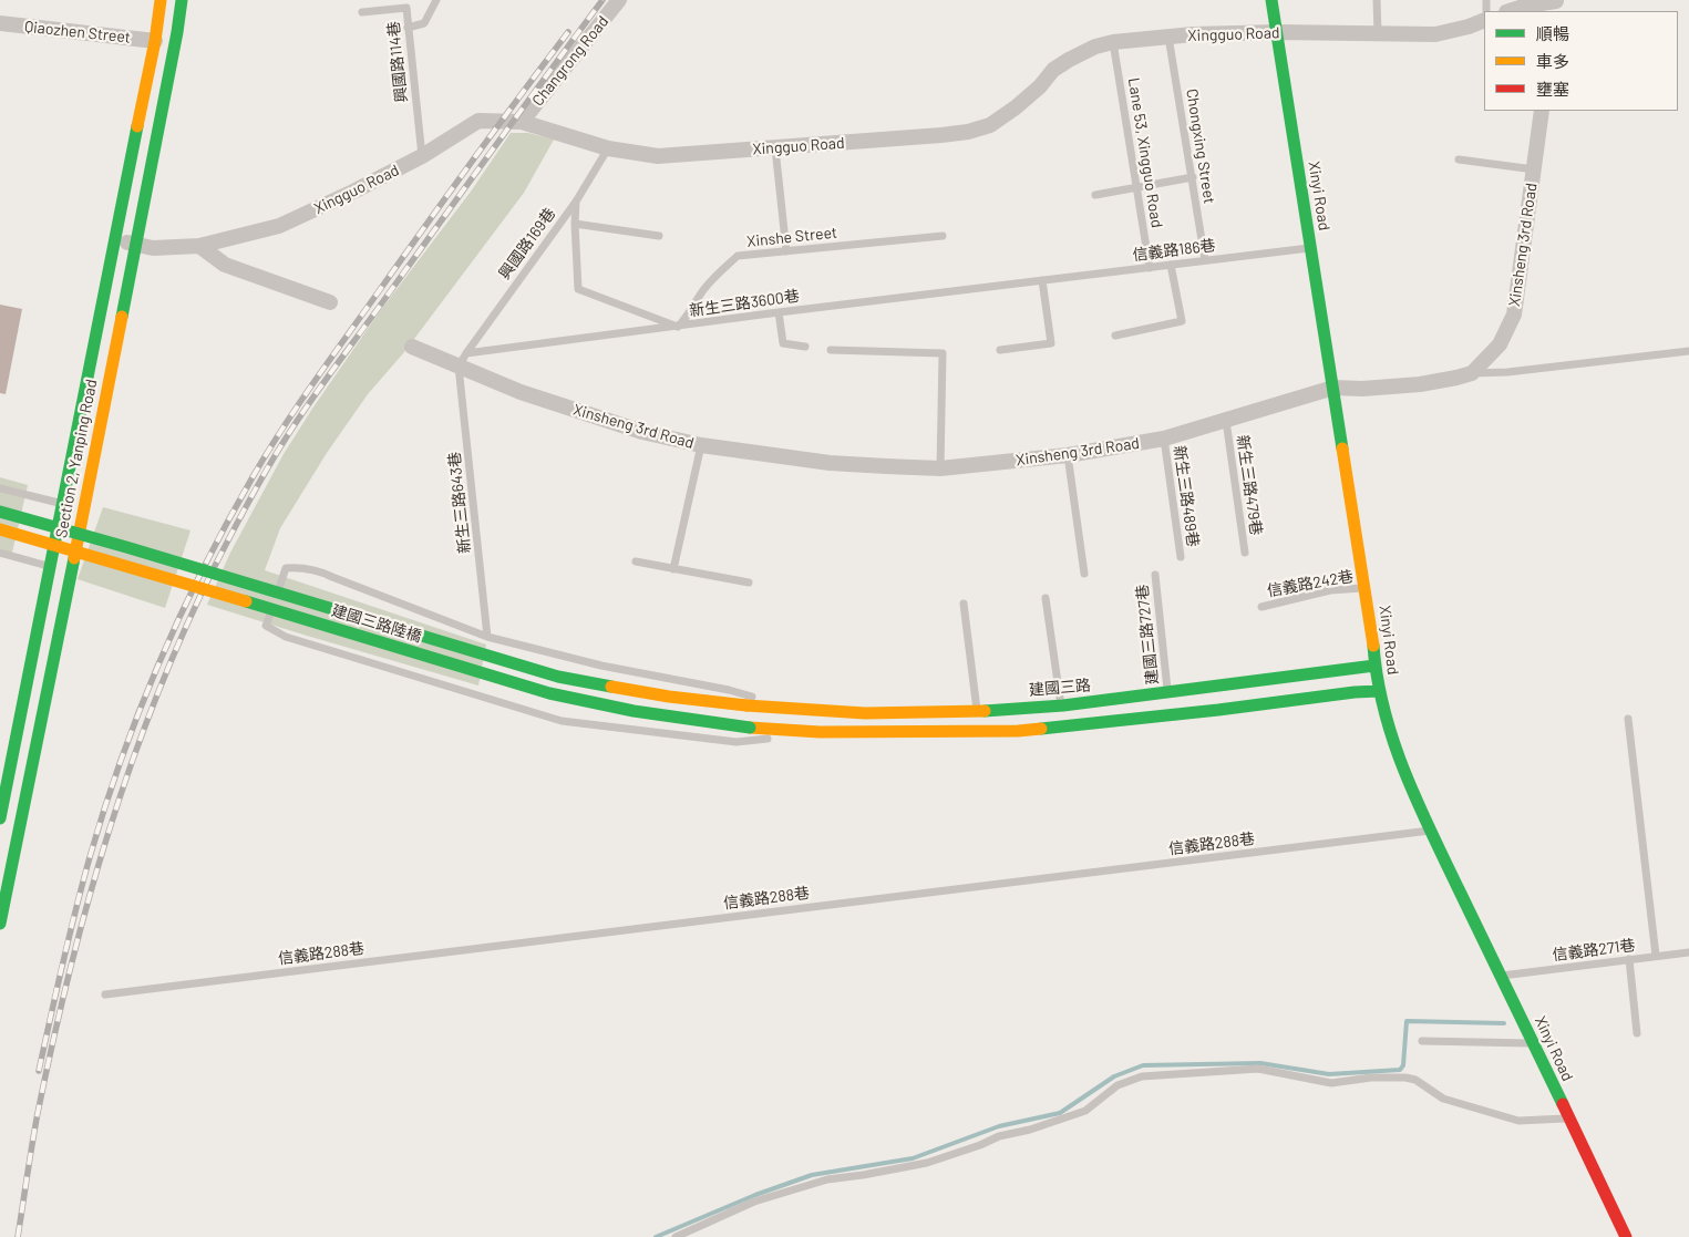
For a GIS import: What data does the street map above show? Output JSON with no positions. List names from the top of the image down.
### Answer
{
  "streets": {
    "street": [
      "Qiaozhen Street",
      "Xingguo Road",
      "Changrong Road",
      "Xinyi Road",
      "Xinsheng 3rd Road",
      "Section 2, Yanping Road",
      "建國三路陸橋",
      "建國三路"
    ],
    "lane": [
      "興國路114巷",
      "Chongxing Street",
      "Lane 53, Xingguo Road",
      "Xinshe Street",
      "興國路169巷",
      "信義路186巷",
      "新生三路3600巷",
      "新生三路479巷",
      "新生三路489巷",
      "新生三路643巷",
      "信義路242巷",
      "建國三路727巷",
      "信義路288巷",
      "信義路271巷"
    ]
  },
  "crossings": [
    ["Qiaozhen Street", "Section 2, Yanping Road"],
    ["Xingguo Road", "Changrong Road"],
    ["Xingguo Road", "興國路114巷"],
    ["Xingguo Road", "Chongxing Street"],
    ["Xingguo Road", "Lane 53, Xingguo Road"],
    ["Xingguo Road", "Xinyi Road"],
    ["Xingguo Road", "興國路169巷"],
    ["Xingguo Road", "Section 2, Yanping Road"],
    ["Chongxing Street", "信義路186巷"],
    ["Lane 53, Xingguo Road", "信義路186巷"],
    ["Xinyi Road", "Xinsheng 3rd Road"],
    ["Xinyi Road", "信義路186巷"],
    ["Xinyi Road", "信義路242巷"],
    ["Xinyi Road", "建國三路"],
    ["Xinyi Road", "信義路288巷"],
    ["Xinyi Road", "信義路271巷"],
    ["Xinshe Street", "新生三路3600巷"],
    ["興國路169巷", "Xinsheng 3rd Road"],
    ["興國路169巷", "新生三路3600巷"],
    ["興國路169巷", "新生三路643巷"],
    ["Xinsheng 3rd Road", "新生三路3600巷"],
    ["Xinsheng 3rd Road", "新生三路479巷"],
    ["Xinsheng 3rd Road", "新生三路489巷"],
    ["Xinsheng 3rd Road", "新生三路643巷"],
    ["信義路186巷", "新生三路3600巷"],
    ["新生三路3600巷", "新生三路643巷"],
    ["建國三路陸橋", "建國三路"],
    ["建國三路727巷", "建國三路"]
  ],
  "legend": ["順暢", "車多", "壅塞"]
}
